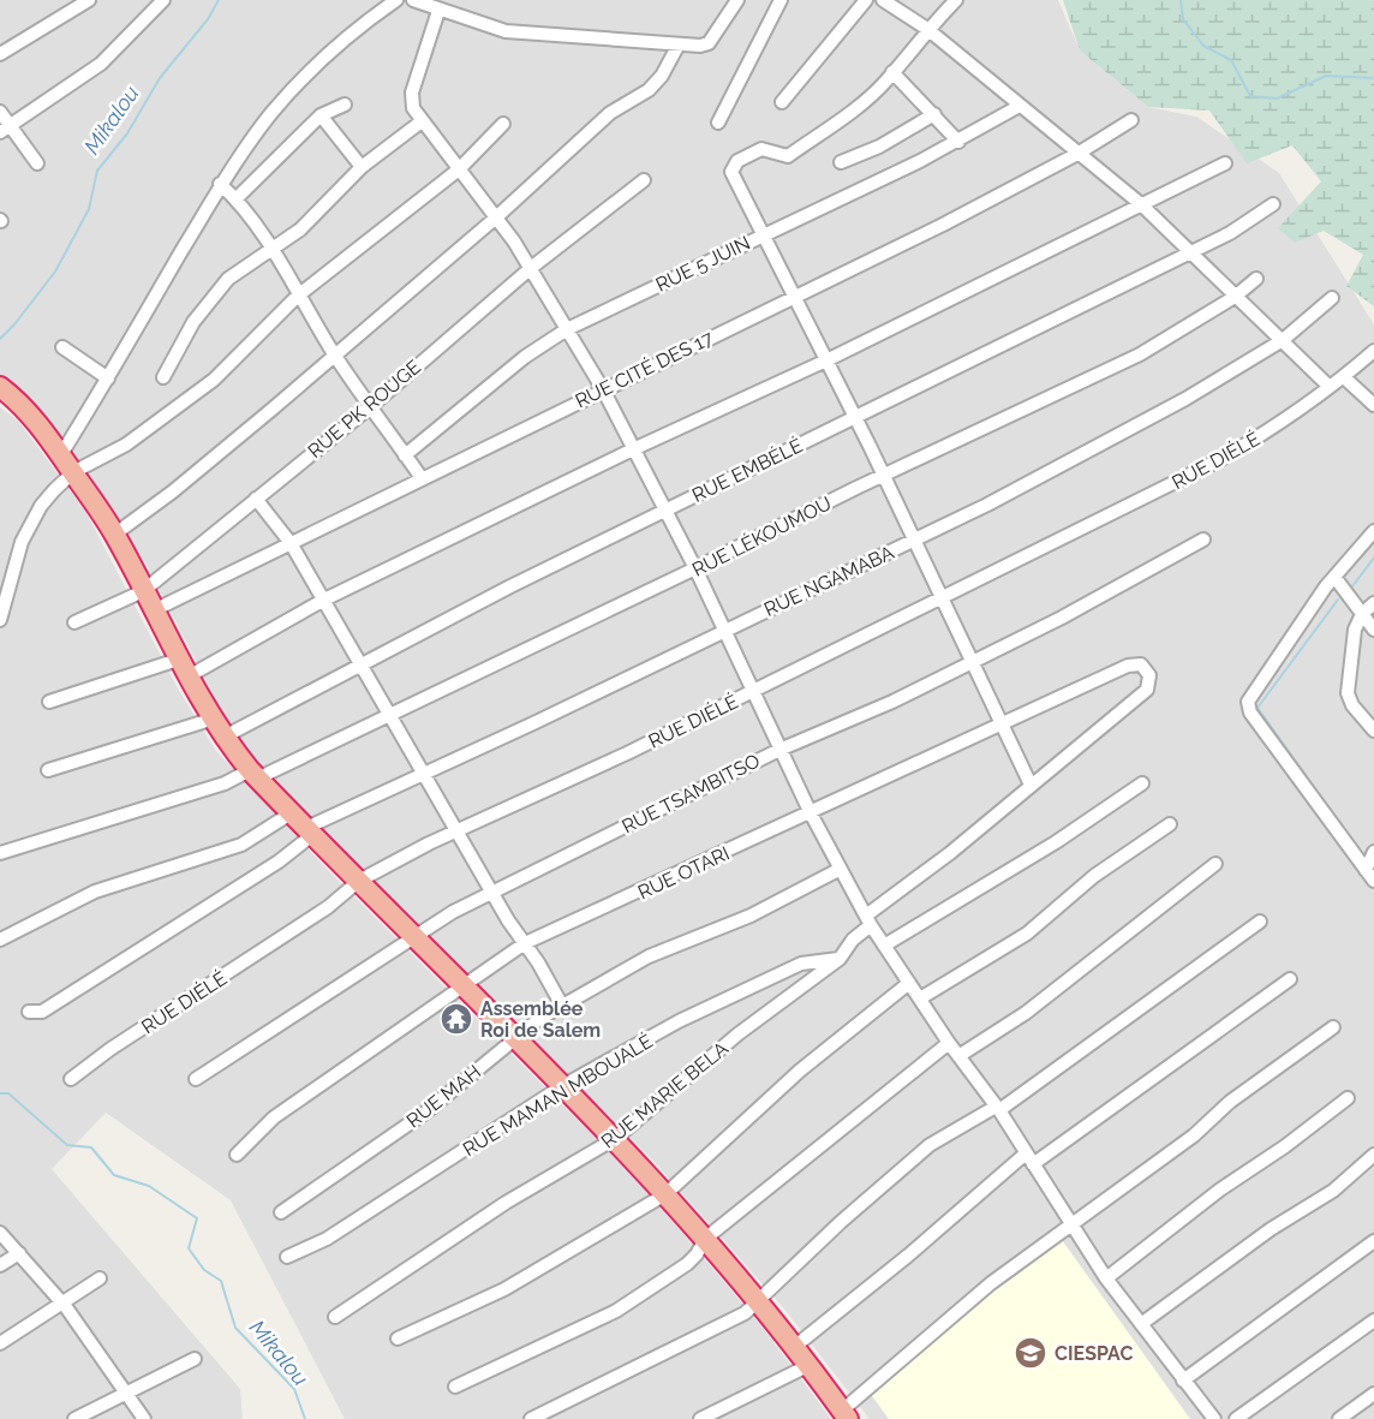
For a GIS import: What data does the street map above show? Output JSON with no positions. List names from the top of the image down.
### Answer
{
  "streets": {
    "street": [
      "RUE 5 JUIN",
      "RUE CITÉ DES 17",
      "RUE PK ROUGE",
      "RUE DIÉLÉ",
      "RUE EMBÉLÉ",
      "RUE LÉKOUMOU",
      "RUE NGAMABA",
      "RUE TSAMBITSO",
      "RUE OTARI",
      "RUE MAMAN MBOUALÉ",
      "RUE MARIE BELA",
      "RUE MAH"
    ]
  },
  "crossings": [
    ["RUE OTARI", "RUE MARIE BELA"],
    ["RUE MAMAN MBOUALÉ", "RUE MARIE BELA"]
  ],
  "water": ["Mikalou"],
  "places": {
    "temple": ["Assemblée Roi de Salem"],
    "school or university": ["CIESPAC"]
  }
}
